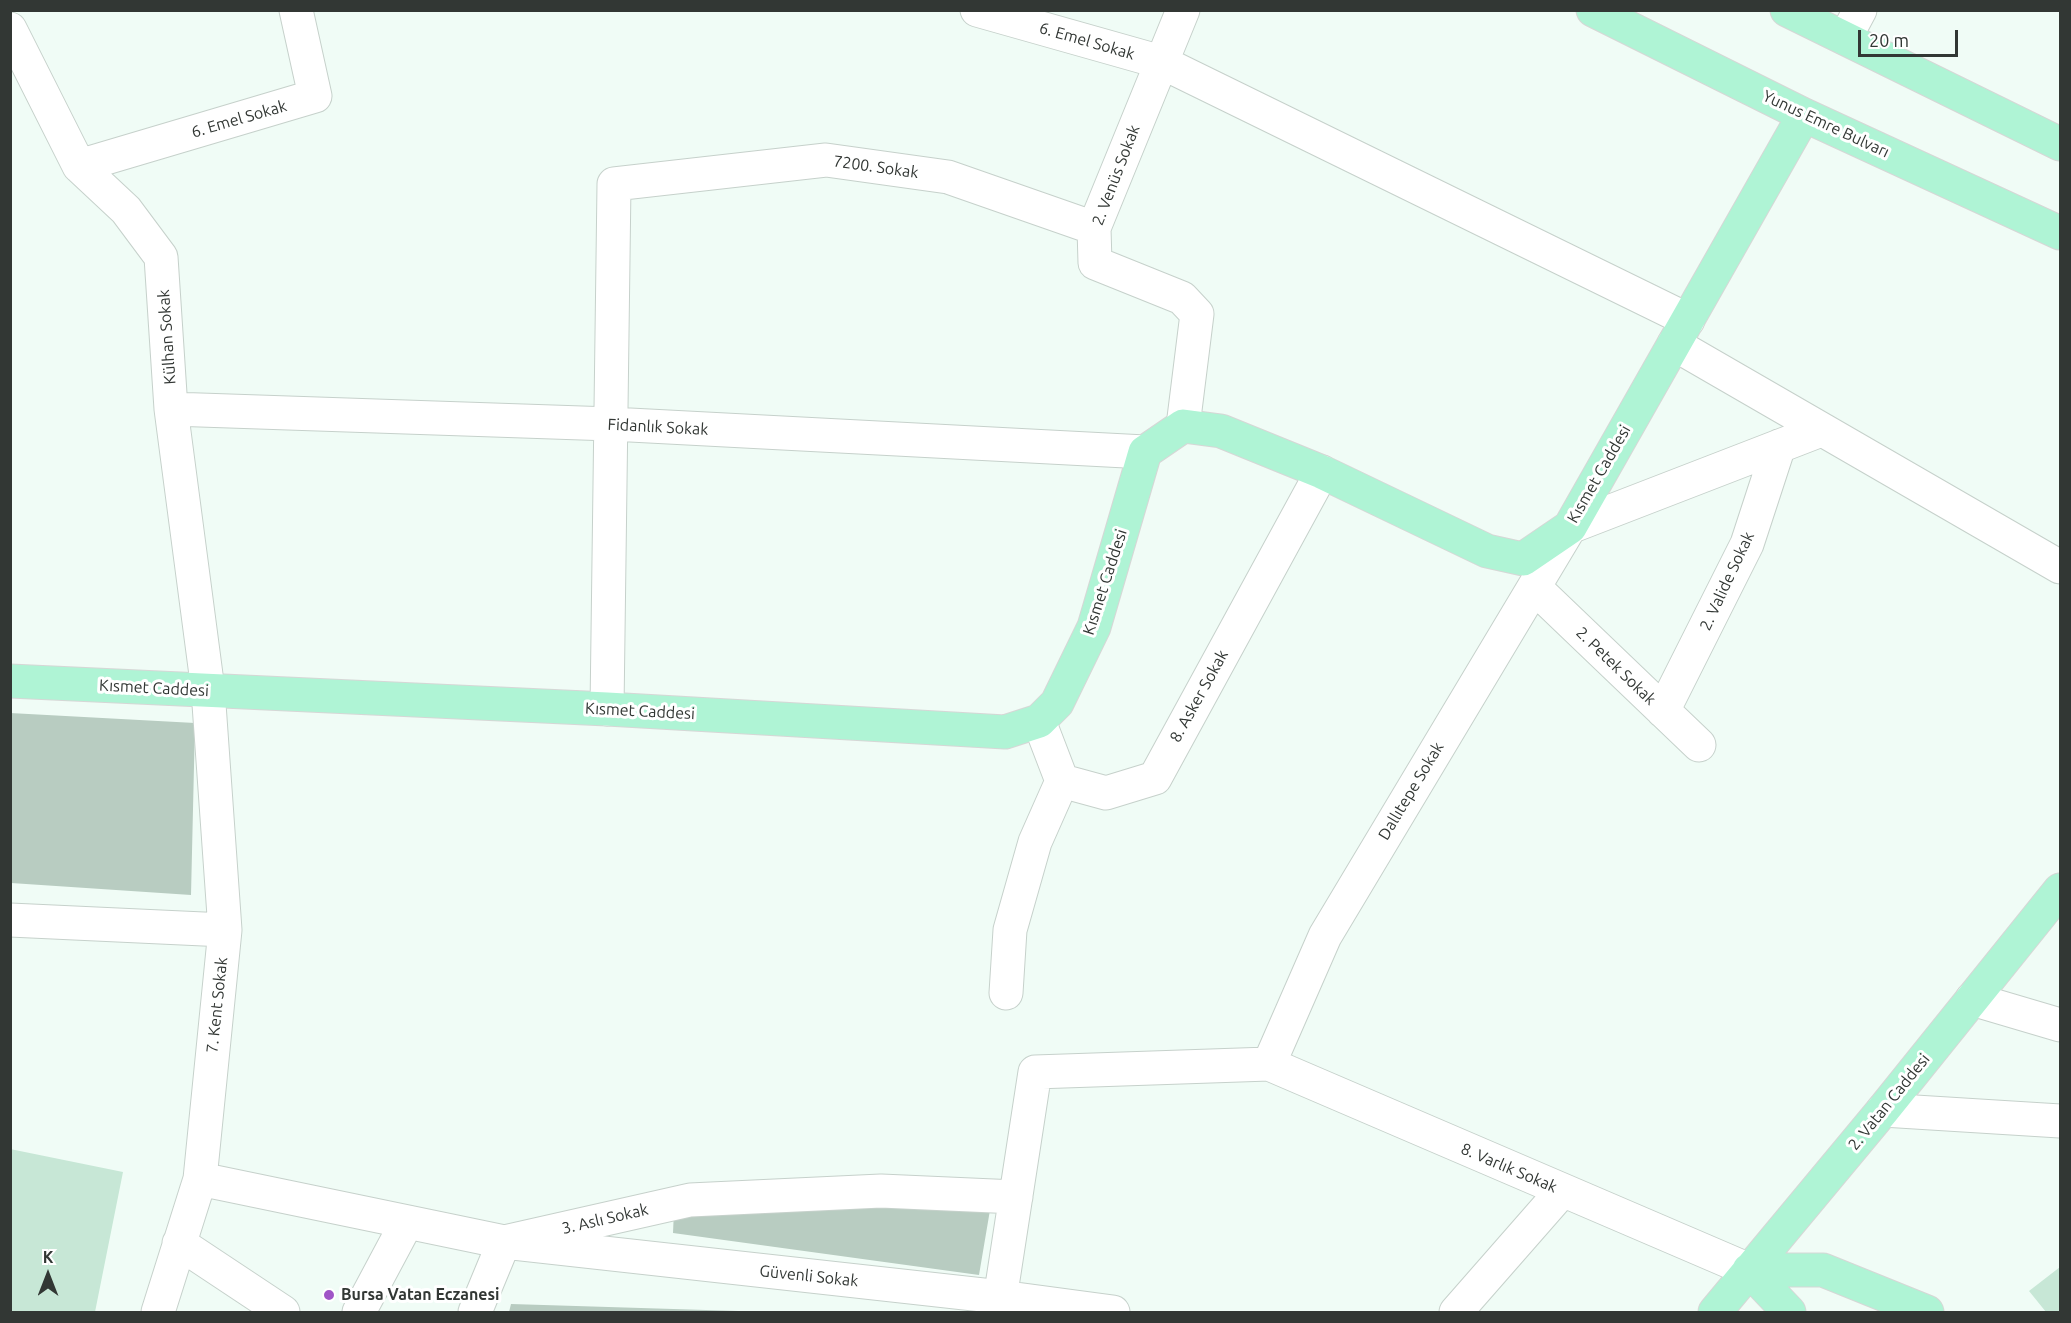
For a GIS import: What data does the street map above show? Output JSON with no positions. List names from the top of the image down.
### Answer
{
  "streets": {
    "main road": [
      "Yunus Emre Bulvarı",
      "Kısmet Caddesi",
      "2. Vatan Caddesi",
      "8. Varlık Sokak"
    ],
    "street": [
      "6. Emel Sokak",
      "7200. Sokak",
      "2. Venüs Sokak",
      "Külhan Sokak",
      "Fidanlık Sokak",
      "2. Valide Sokak",
      "2. Petek Sokak",
      "8. Asker Sokak",
      "Dallıtepe Sokak",
      "7. Kent Sokak",
      "3. Aslı Sokak",
      "Güvenli Sokak"
    ]
  },
  "crossings": [
    ["6. Emel Sokak", "2. Venüs Sokak"],
    ["6. Emel Sokak", "Külhan Sokak"],
    ["6. Emel Sokak", "Kısmet Caddesi"],
    ["Yunus Emre Bulvarı", "Kısmet Caddesi"],
    ["7200. Sokak", "2. Venüs Sokak"],
    ["7200. Sokak", "Fidanlık Sokak"],
    ["2. Venüs Sokak", "Kısmet Caddesi"],
    ["Külhan Sokak", "Fidanlık Sokak"],
    ["Külhan Sokak", "Kısmet Caddesi"],
    ["Külhan Sokak", "7. Kent Sokak"],
    ["Fidanlık Sokak", "Kısmet Caddesi"],
    ["Kısmet Caddesi", "8. Asker Sokak"],
    ["Kısmet Caddesi", "Dallıtepe Sokak"],
    ["Kısmet Caddesi", "7. Kent Sokak"],
    ["2. Valide Sokak", "2. Petek Sokak"],
    ["2. Petek Sokak", "Dallıtepe Sokak"],
    ["Dallıtepe Sokak", "8. Varlık Sokak"],
    ["7. Kent Sokak", "3. Aslı Sokak"],
    ["2. Vatan Caddesi", "8. Varlık Sokak"],
    ["3. Aslı Sokak", "Güvenli Sokak"]
  ],
  "places": ["Bursa Vatan Eczanesi"],
  "scale_bar": "20 m",
  "north": "top"
}
